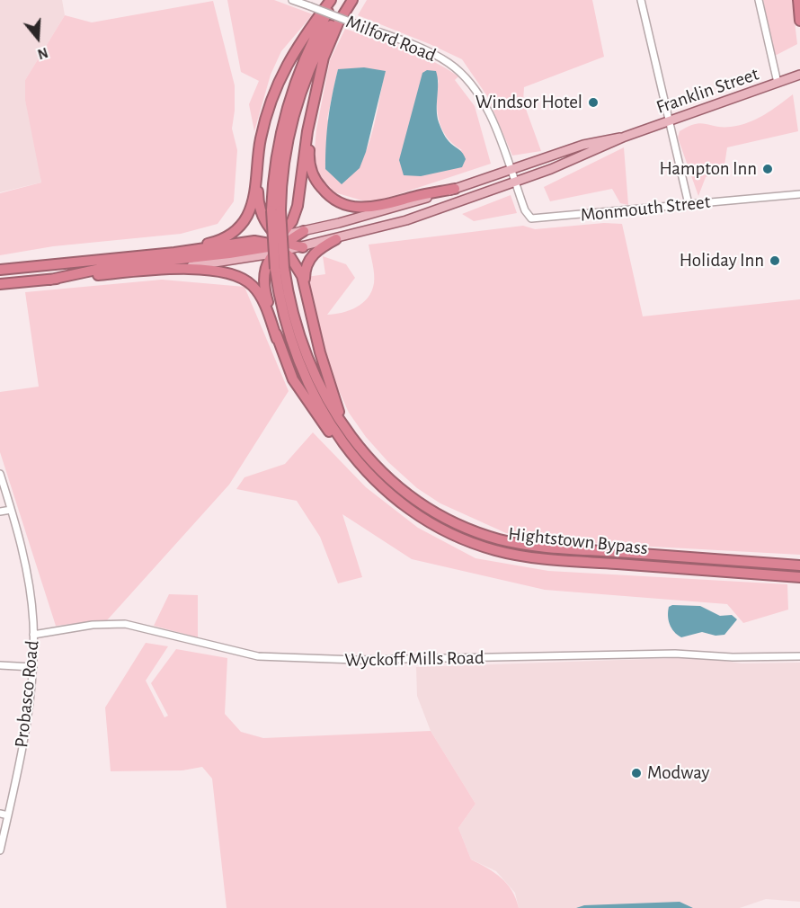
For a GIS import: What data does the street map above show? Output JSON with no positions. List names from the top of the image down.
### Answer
{
  "streets": {
    "highway": ["Hightstown Bypass"],
    "main road": ["Franklin Street"],
    "street": [
      "Milford Road",
      "Monmouth Street",
      "Wyckoff Mills Road",
      "Probasco Road"
    ]
  },
  "crossings": [
    ["Milford Road", "Monmouth Street"],
    ["Wyckoff Mills Road", "Probasco Road"]
  ],
  "places": [
    "Windsor Hotel",
    "Hampton Inn",
    "Holiday Inn",
    "Modway"
  ],
  "north": "bottom"
}
